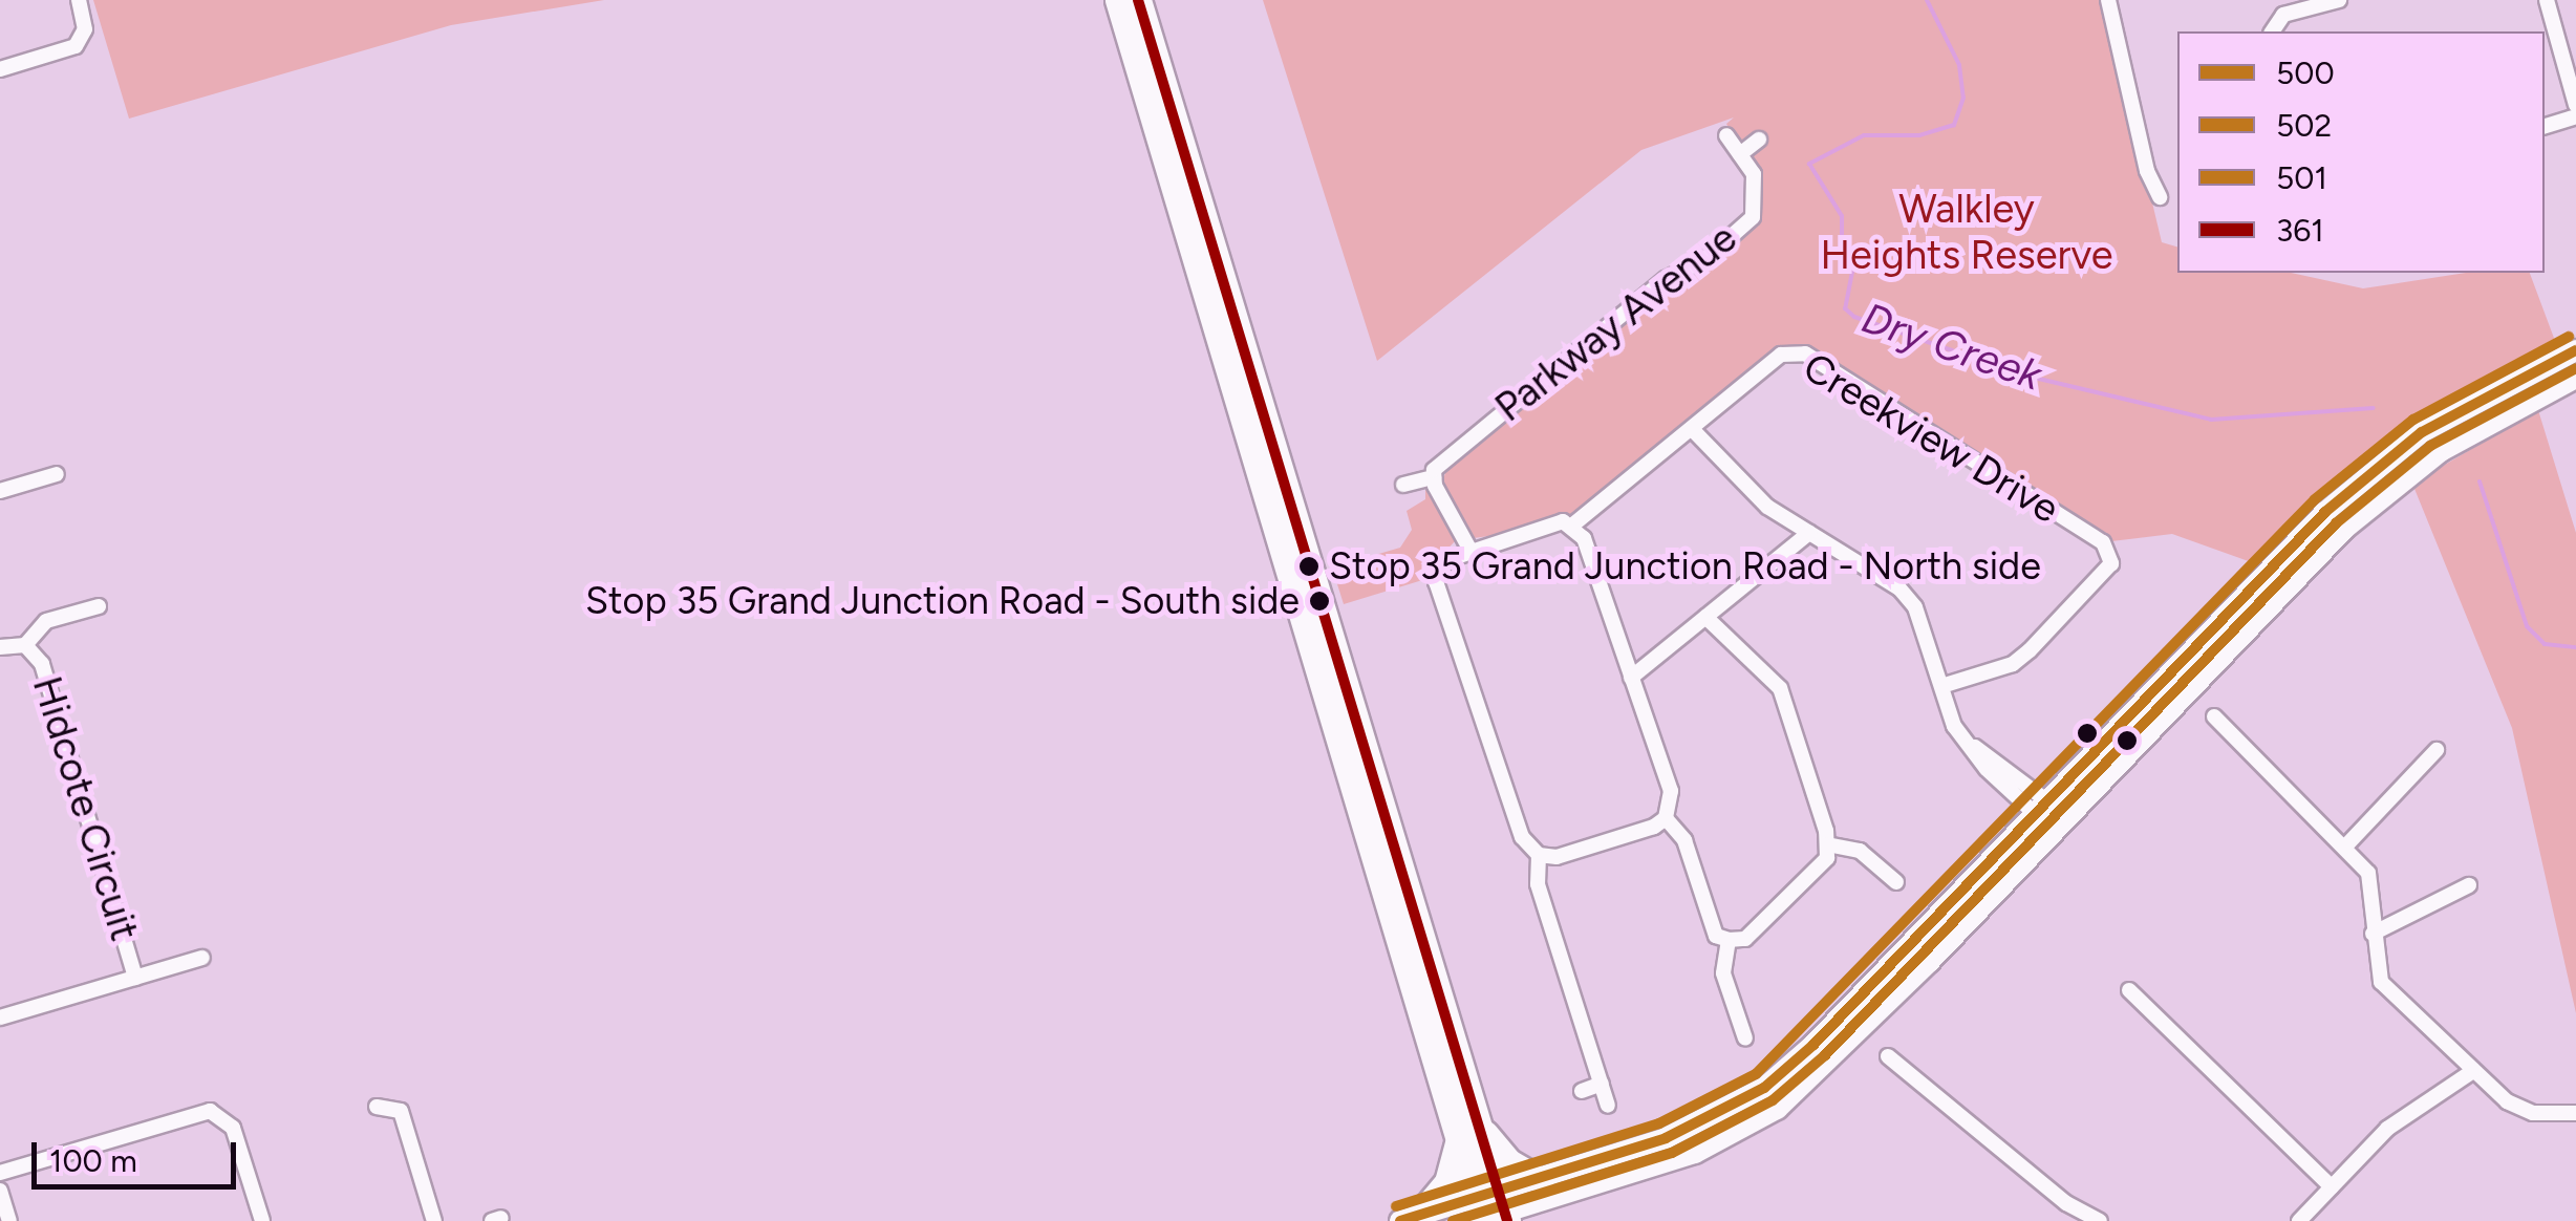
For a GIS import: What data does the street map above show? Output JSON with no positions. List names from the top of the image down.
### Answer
{
  "streets": {
    "street": ["Parkway Avenue", "Creekview Drive", "Hidcote Circuit"]
  },
  "water": ["Dry Creek"],
  "parks": ["Walkley Heights Reserve"],
  "places": ["Stop 35 Grand Junction Road - North side", "Stop 35 Grand Junction Road - South side"],
  "lines": [
    "transit line 361",
    "transit line 501",
    "transit line 500",
    "transit line 502"
  ],
  "legend": [
    "500",
    "502",
    "501",
    "361"
  ],
  "scale_bar": "100 m"
}
